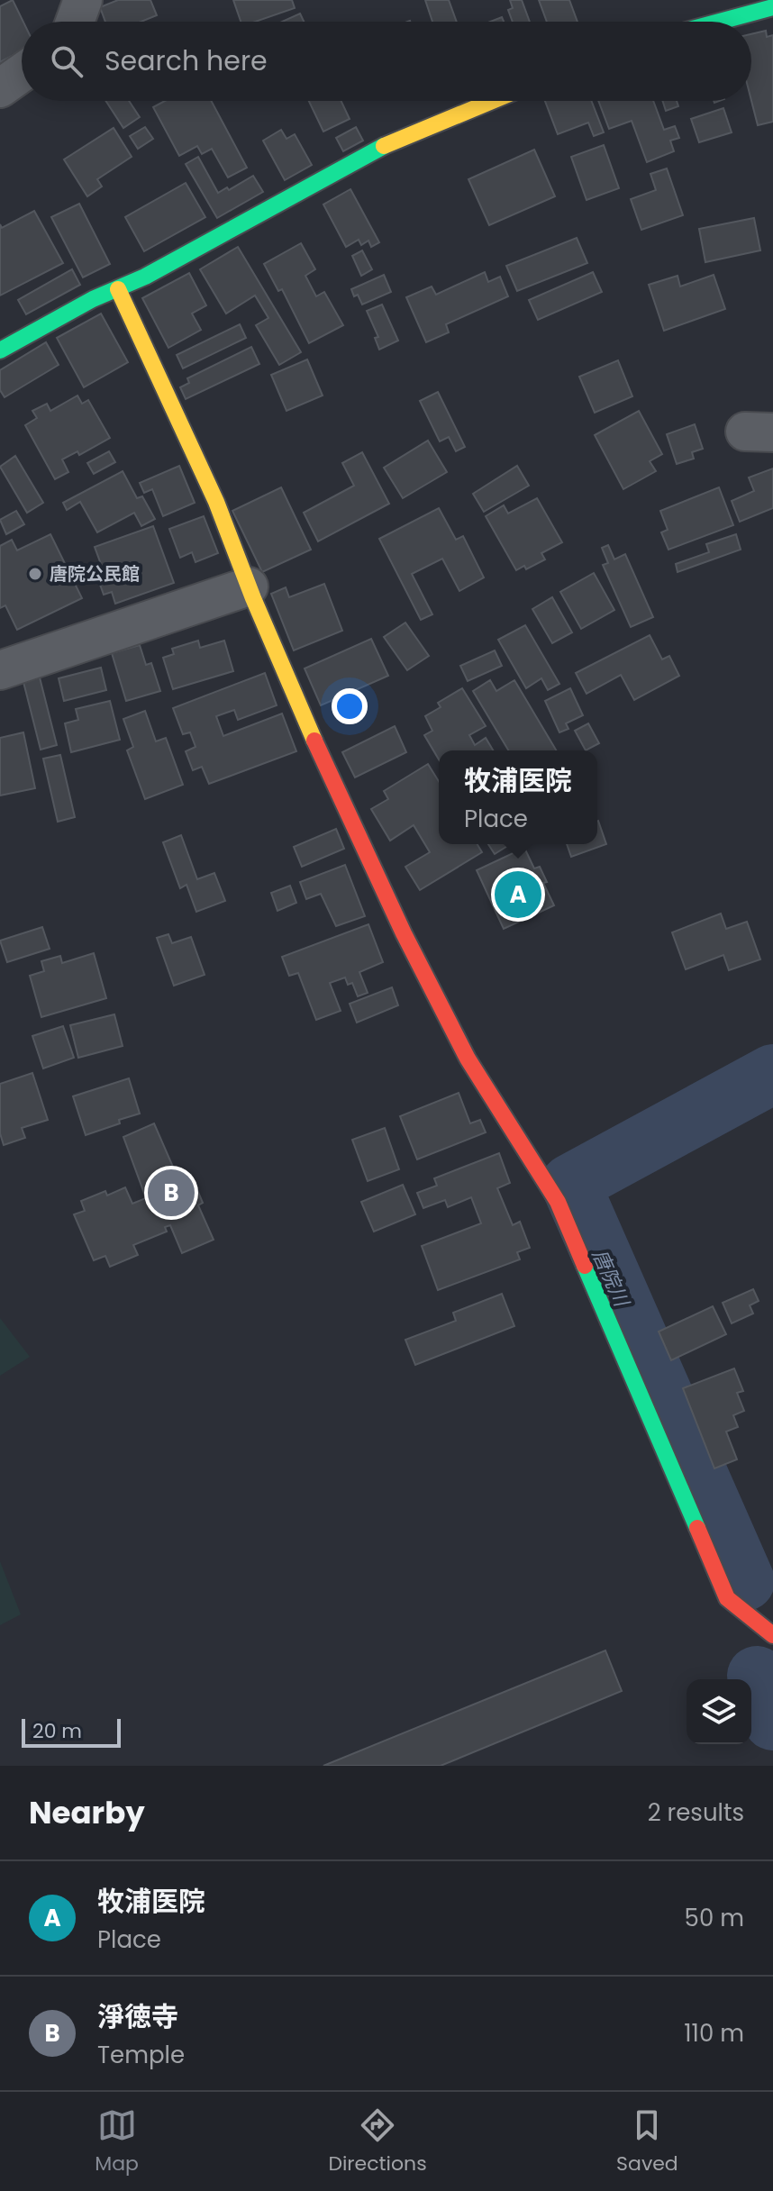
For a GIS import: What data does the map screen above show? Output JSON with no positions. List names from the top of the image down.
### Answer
{
  "water": ["唐院川"],
  "places": ["唐院公民館"],
  "scale_bar": "20 m",
  "page": {
    "search": "Search here",
    "popup": ["牧浦医院", "Place"],
    "pins": ["A", "B"],
    "scale": "20 m",
    "heading": ["Nearby", "2 results"],
    "list": [
      {
        "mark": "A",
        "name": "牧浦医院",
        "note": "Place",
        "value": "50 m"
      },
      {
        "mark": "B",
        "name": "淨徳寺",
        "note": "Temple",
        "value": "110 m"
      }
    ],
    "nav": ["Map", "Directions", "Saved"]
  }
}
